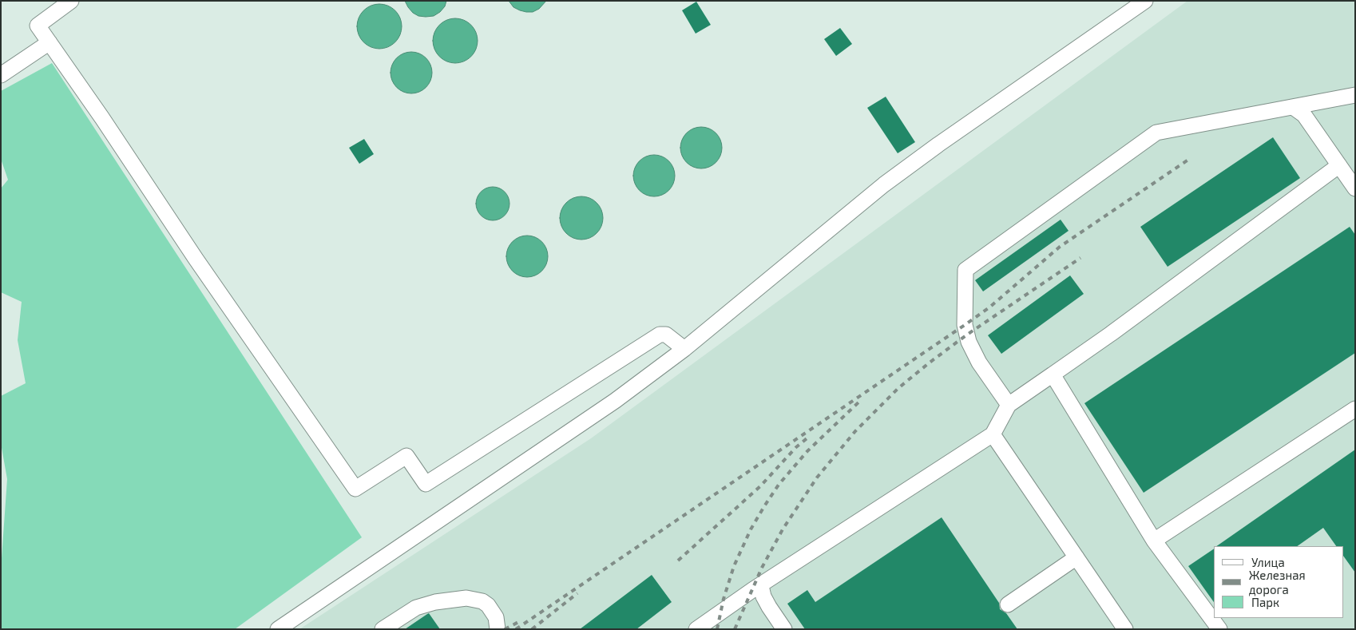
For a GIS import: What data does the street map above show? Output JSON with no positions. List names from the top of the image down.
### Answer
{
  "legend": ["Улица", "Железная дорога", "Парк"]
}
